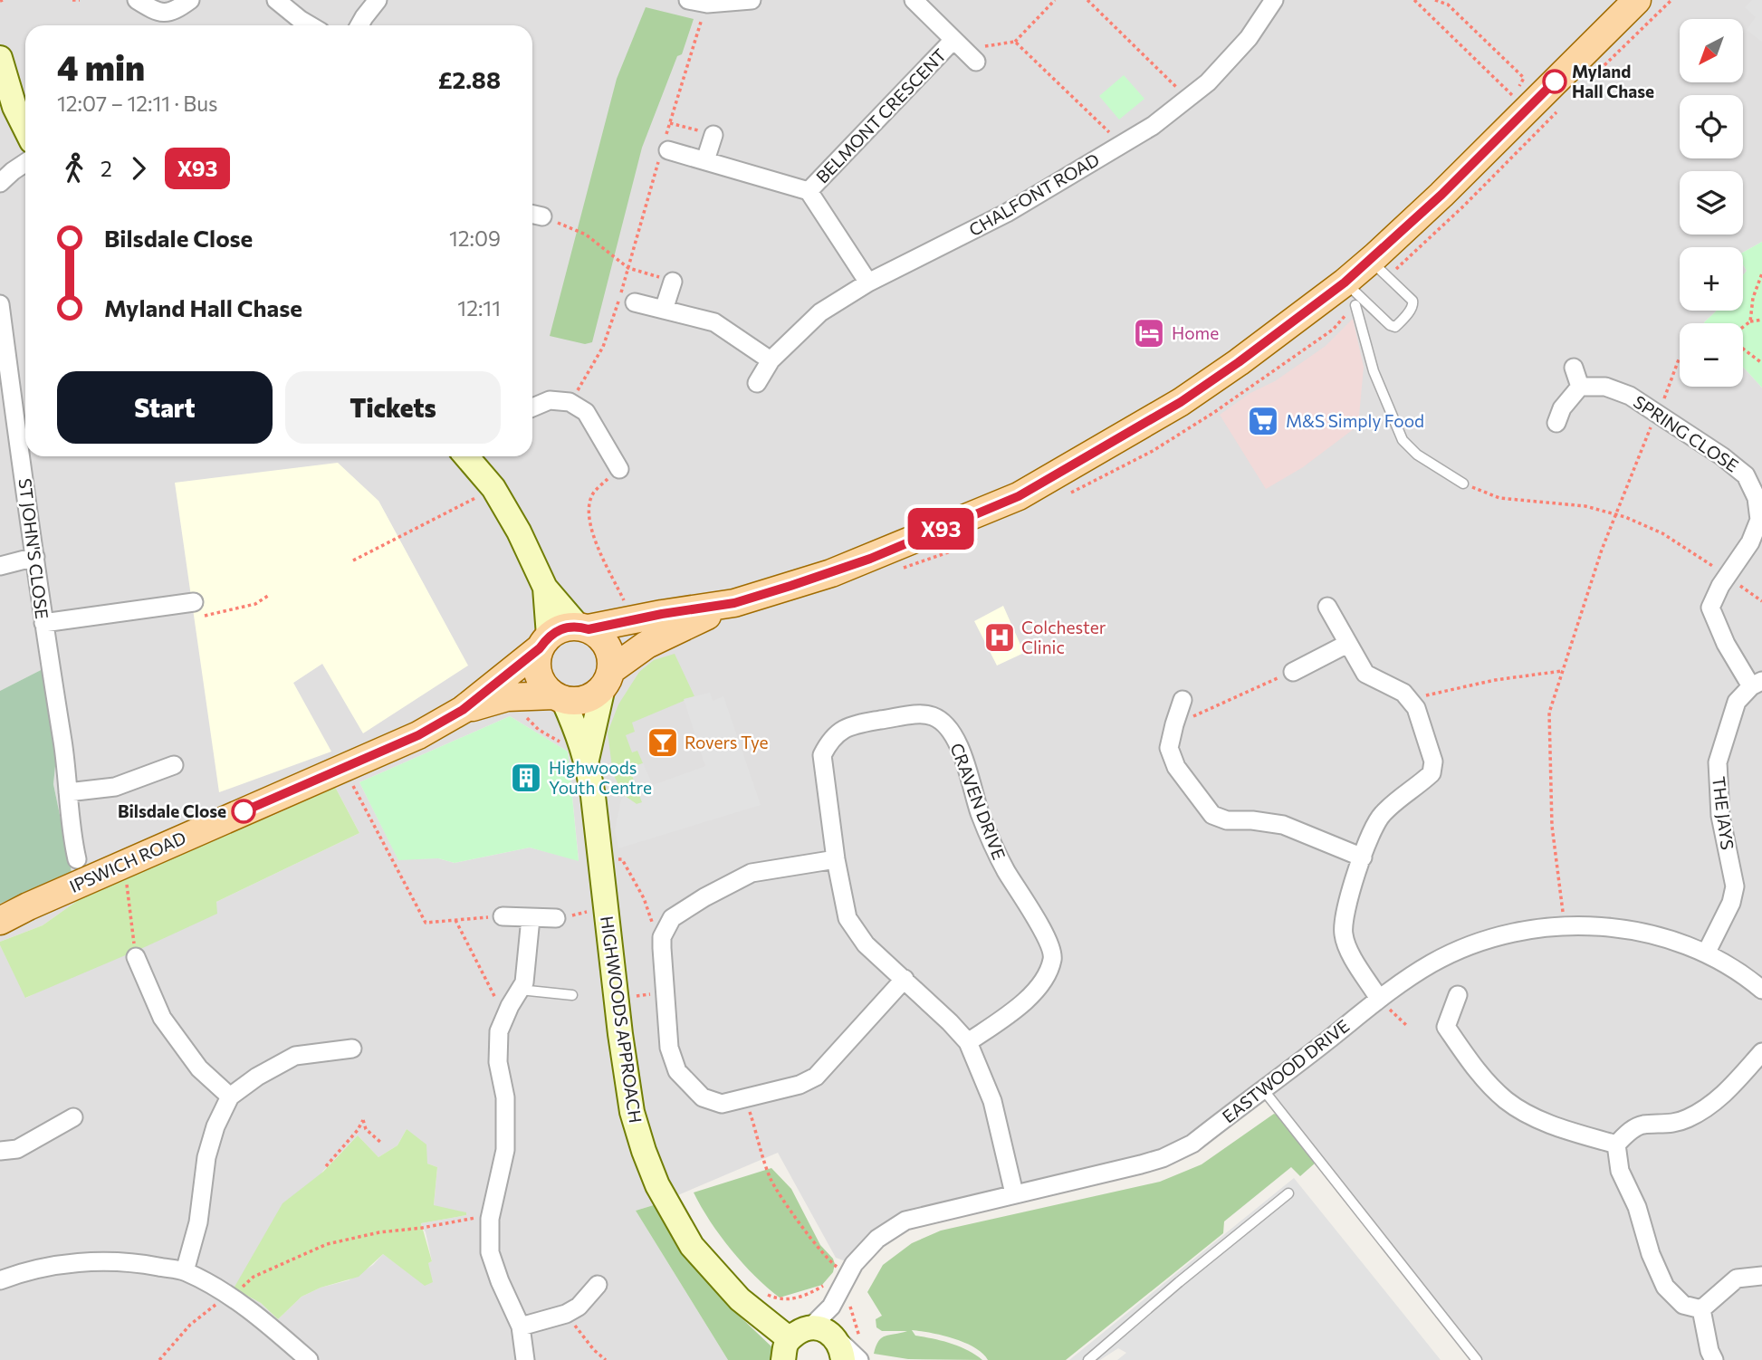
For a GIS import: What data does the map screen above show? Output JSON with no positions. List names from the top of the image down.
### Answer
{
  "streets": {
    "main road": ["IPSWICH ROAD"],
    "street": [
      "BELMONT CRESCENT",
      "CHALFONT ROAD",
      "SPRING CLOSE",
      "ST JOHN'S CLOSE",
      "CRAVEN DRIVE",
      "THE JAYS",
      "HIGHWOODS APPROACH",
      "EASTWOOD DRIVE"
    ]
  },
  "crossings": [
    ["SPRING CLOSE", "THE JAYS"],
    ["CRAVEN DRIVE", "EASTWOOD DRIVE"],
    ["THE JAYS", "EASTWOOD DRIVE"],
    ["IPSWICH ROAD", "HIGHWOODS APPROACH"],
    ["HIGHWOODS APPROACH", "EASTWOOD DRIVE"]
  ],
  "places": {
    "other": ["Myland Hall Chase", "Bilsdale Close"],
    "hotel": ["Home"],
    "supermarket": ["M&S Simply Food"],
    "hospital": ["Colchester Clinic"],
    "bar": ["Rovers Tye"],
    "building": ["Highwoods Youth Centre"]
  },
  "lines": ["bus line X93"],
  "north": "bottom left",
  "page": {
    "on_map": "X93",
    "map_buttons": ["+", "−"],
    "heading": ["4 min", "12:07 – 12:11 · Bus", "£2.88"],
    "legs": ["2", "X93"],
    "list": [
      {
        "name": "Bilsdale Close",
        "value": "12:09"
      },
      {
        "name": "Myland Hall Chase",
        "value": "12:11"
      }
    ],
    "buttons": ["Start", "Tickets"]
  }
}
